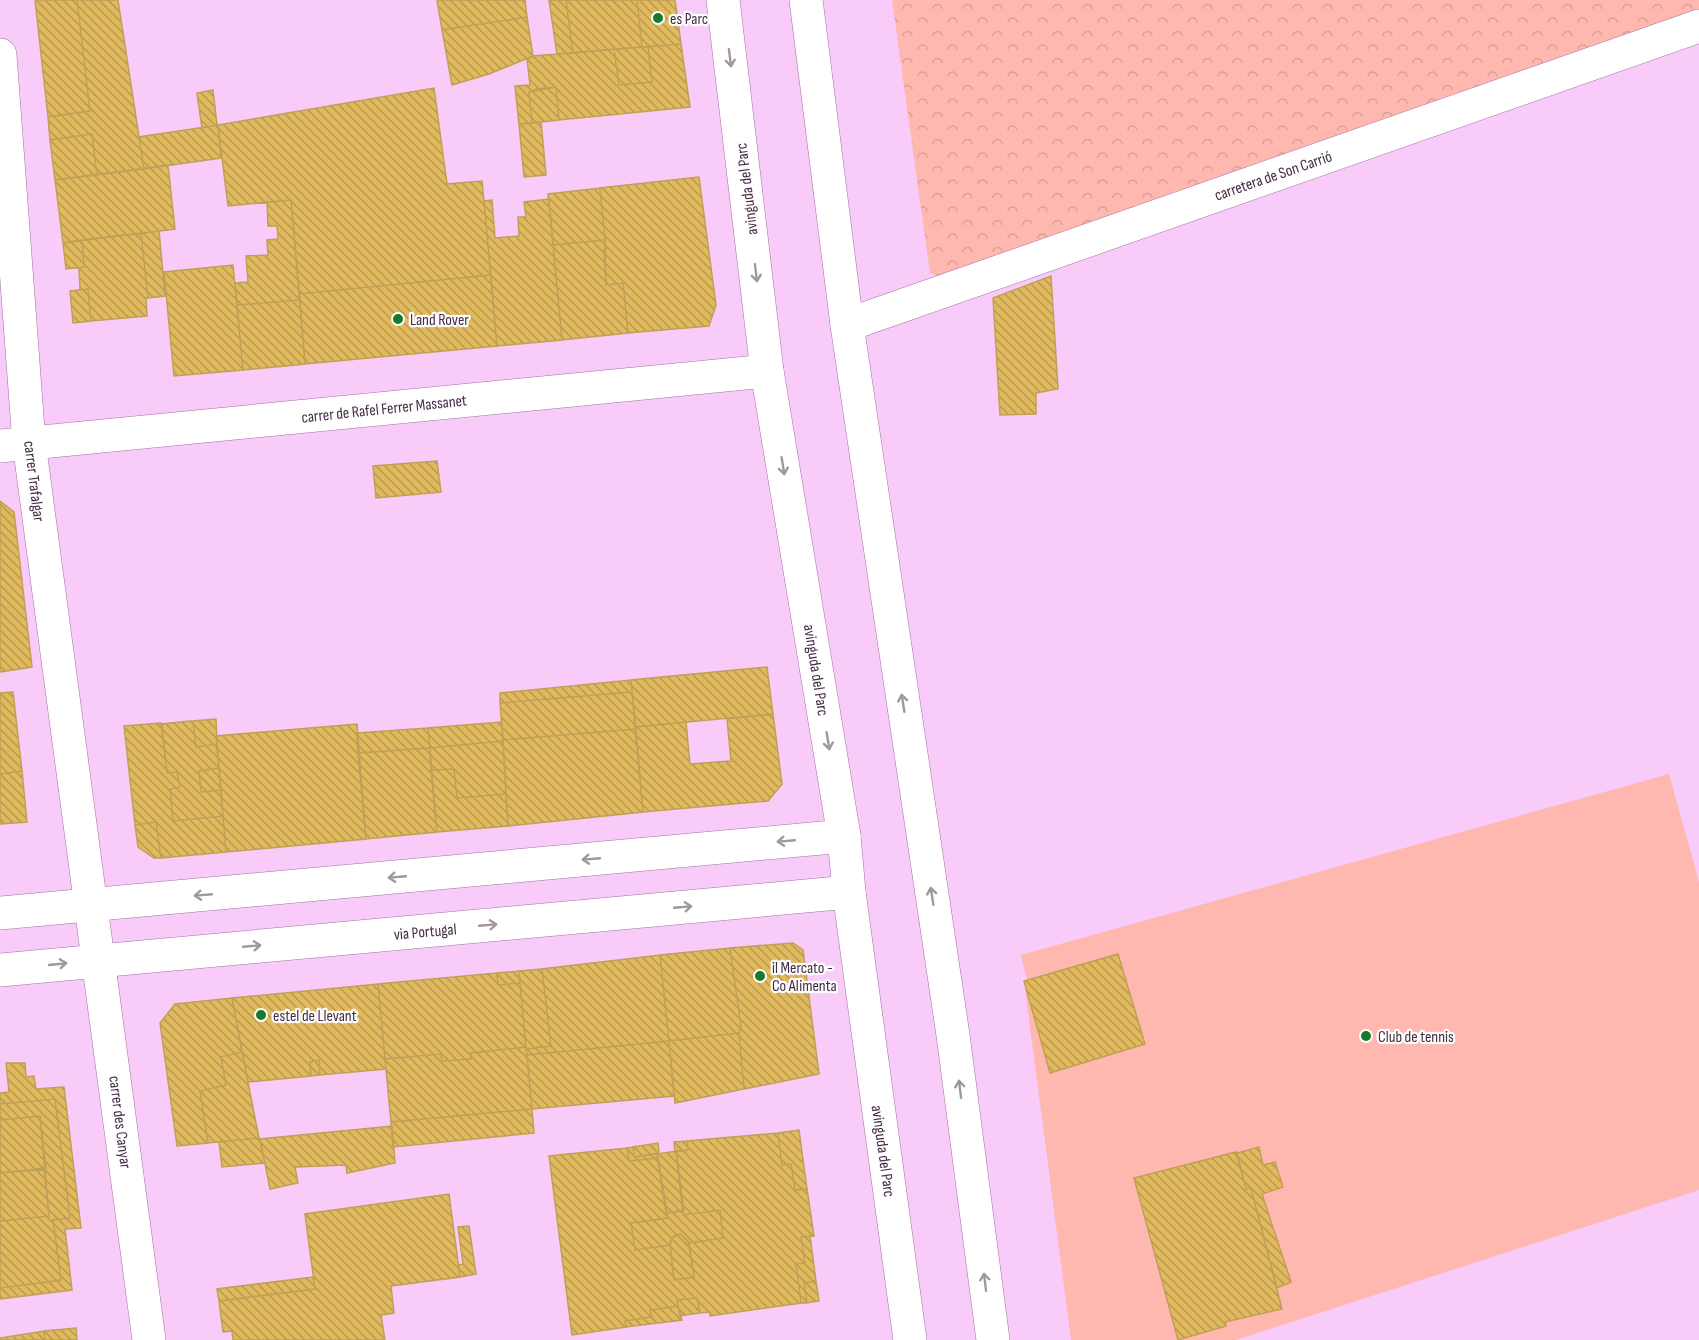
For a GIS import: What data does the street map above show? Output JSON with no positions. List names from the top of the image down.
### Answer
{
  "streets": {
    "street": [
      "carretera de Son Carrió",
      "avinguda del Parc",
      "carrer de Rafel Ferrer Massanet",
      "carrer Trafalgar",
      "via Portugal",
      "carrer des Canyar"
    ]
  },
  "crossings": [
    ["avinguda del Parc", "carrer de Rafel Ferrer Massanet"],
    ["avinguda del Parc", "via Portugal"],
    ["carrer de Rafel Ferrer Massanet", "carrer Trafalgar"],
    ["carrer Trafalgar", "carrer des Canyar"],
    ["via Portugal", "carrer des Canyar"]
  ],
  "places": [
    "es Parc",
    "Land Rover",
    "il Mercato - Co Alimenta",
    "estel de Llevant",
    "Club de tennis"
  ]
}
